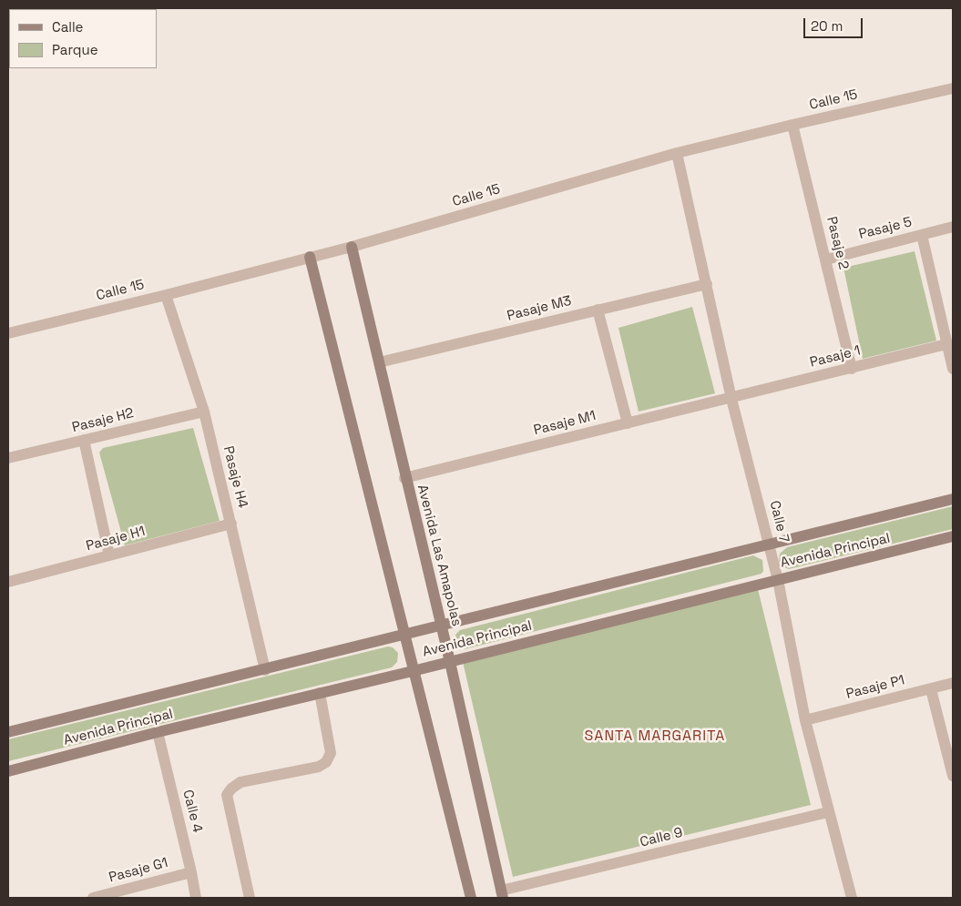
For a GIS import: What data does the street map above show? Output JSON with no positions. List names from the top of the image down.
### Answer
{
  "streets": {
    "street": [
      "Calle 15",
      "Pasaje 5",
      "Pasaje 2",
      "Pasaje M3",
      "Pasaje 1",
      "Pasaje H2",
      "Pasaje M1",
      "Pasaje H4",
      "Calle 7",
      "Pasaje H1",
      "Avenida Principal",
      "Avenida Las Amapolas",
      "Pasaje P1",
      "Calle 4",
      "Calle 9",
      "Pasaje G1"
    ]
  },
  "crossings": [
    ["Calle 15", "Pasaje 2"],
    ["Calle 15", "Pasaje H4"],
    ["Calle 15", "Calle 7"],
    ["Calle 15", "Avenida Las Amapolas"],
    ["Pasaje 5", "Pasaje 2"],
    ["Pasaje 2", "Pasaje 1"],
    ["Pasaje M3", "Calle 7"],
    ["Pasaje M3", "Avenida Las Amapolas"],
    ["Pasaje 1", "Pasaje M1"],
    ["Pasaje 1", "Calle 7"],
    ["Pasaje H2", "Pasaje H4"],
    ["Pasaje M1", "Calle 7"],
    ["Pasaje M1", "Avenida Las Amapolas"],
    ["Pasaje H4", "Pasaje H1"],
    ["Pasaje H4", "Avenida Principal"],
    ["Calle 7", "Avenida Principal"],
    ["Calle 7", "Pasaje P1"],
    ["Calle 7", "Calle 9"],
    ["Avenida Principal", "Avenida Las Amapolas"],
    ["Avenida Principal", "Calle 4"],
    ["Avenida Las Amapolas", "Calle 9"],
    ["Calle 4", "Pasaje G1"]
  ],
  "districts": ["SANTA MARGARITA"],
  "legend": ["Calle", "Parque"],
  "scale_bar": "20 m"
}
